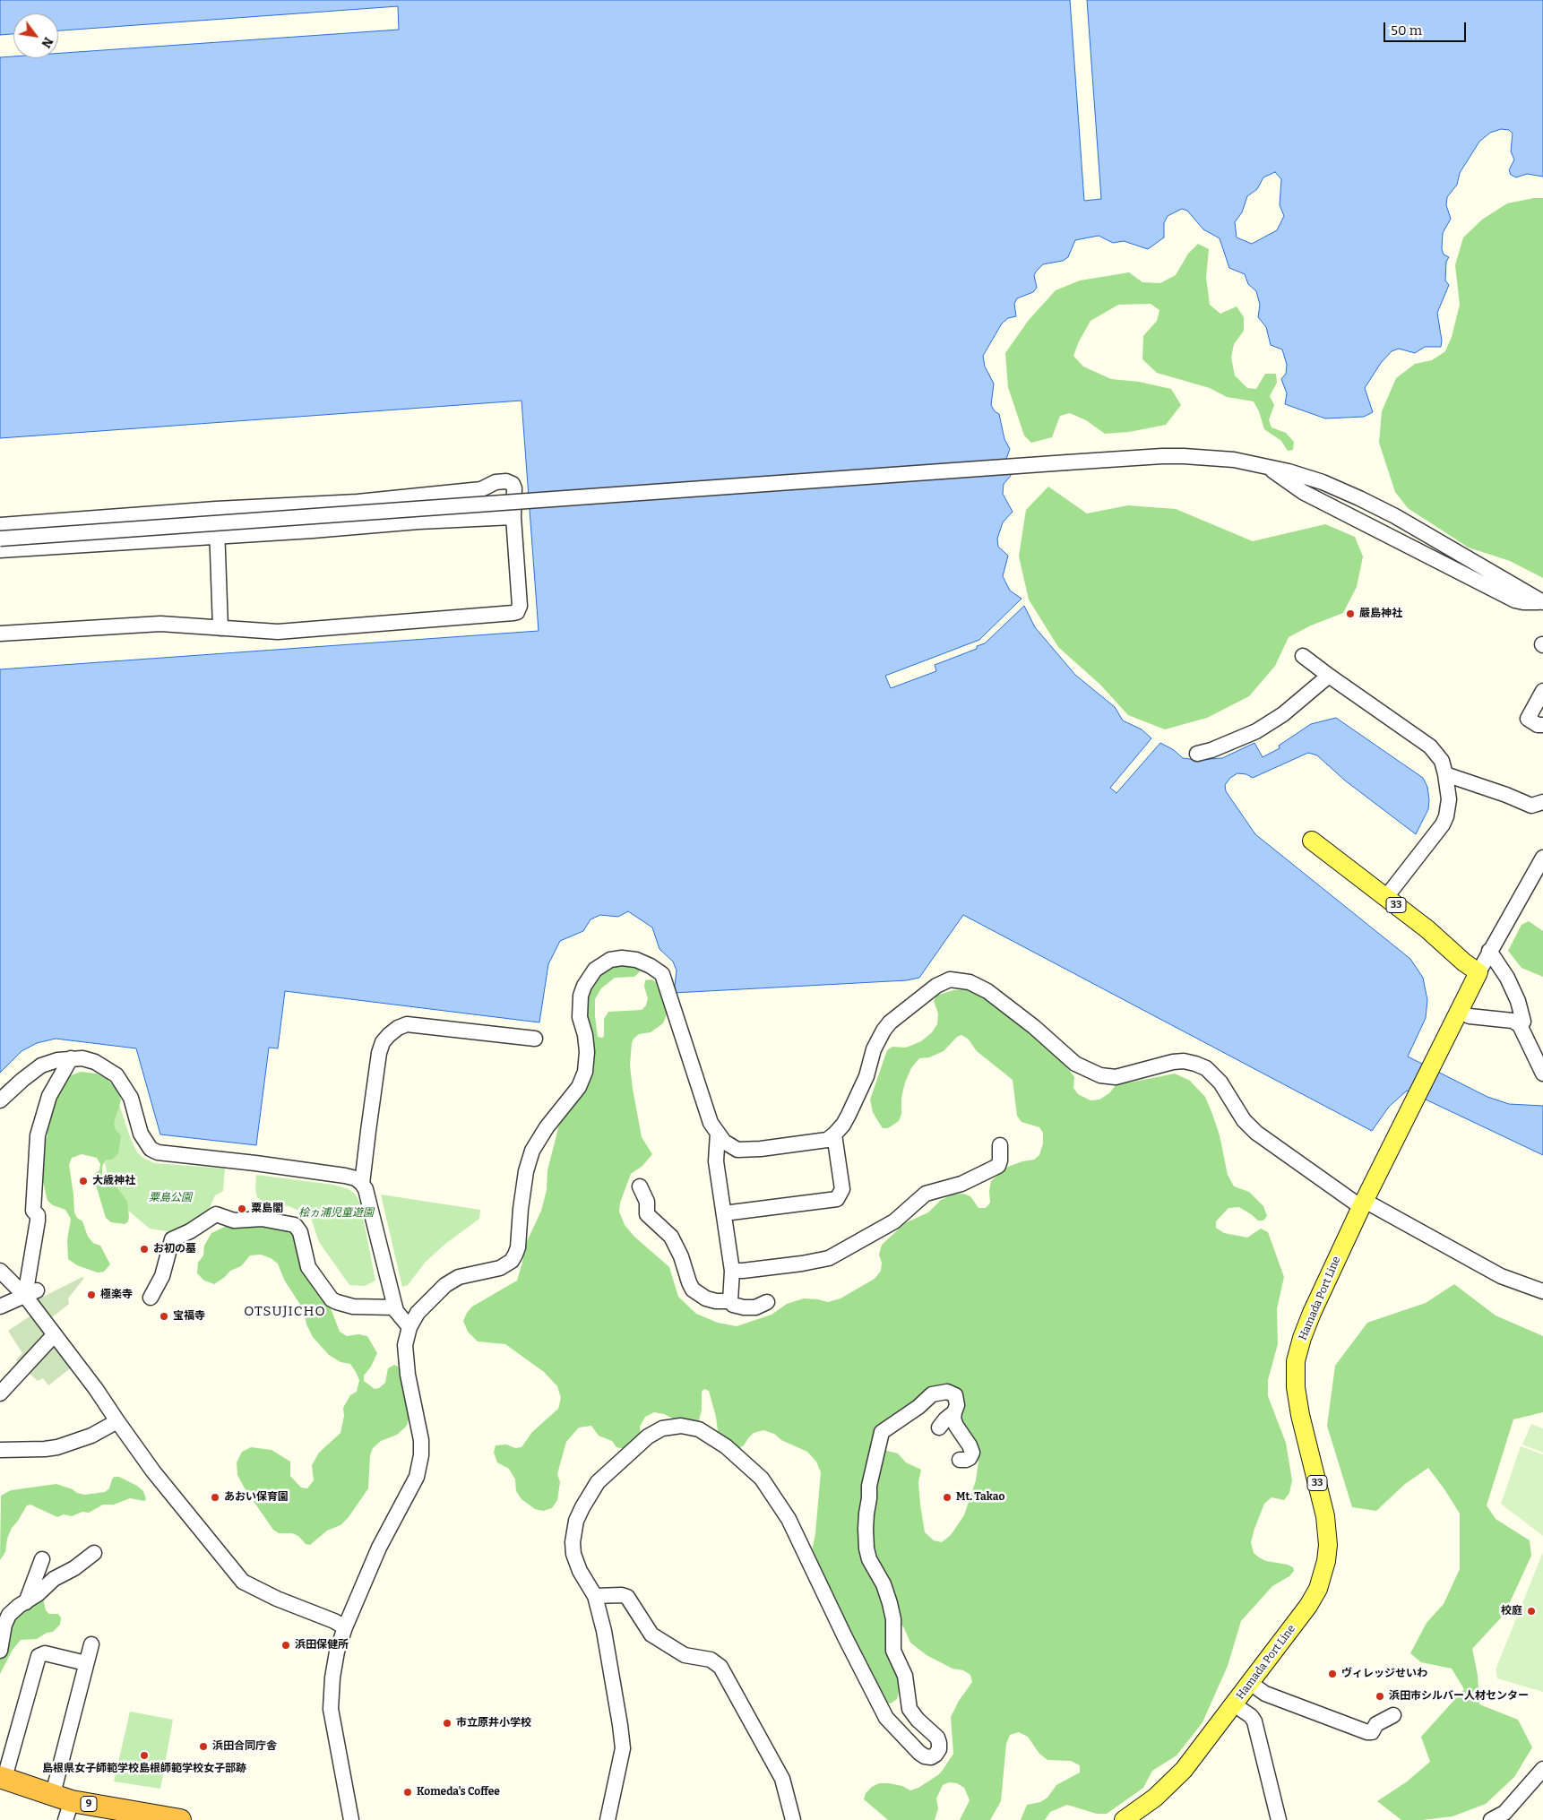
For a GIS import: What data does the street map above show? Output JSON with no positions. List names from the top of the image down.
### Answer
{
  "streets": {
    "highway": ["9"],
    "main road": ["33", "Hamada Port Line"]
  },
  "crossings": [
    ["33", "Hamada Port Line"]
  ],
  "districts": ["OTSUJICHO"],
  "parks": ["粟島公園", "桧ヵ浦児童遊園"],
  "places": [
    "嚴島神社",
    "大歳神社",
    "粟島閣",
    "お初の墓",
    "極楽寺",
    "宝福寺",
    "あおい保育園",
    "Mt. Takao",
    "校庭",
    "浜田保健所",
    "ヴィレッジせいわ",
    "浜田市シルバー人材センター",
    "市立原井小学校",
    "浜田合同庁舎",
    "島根県女子師範学校島根師範学校女子部跡",
    "Komeda's Coffee"
  ],
  "scale_bar": "50 m",
  "north": "bottom right"
}
